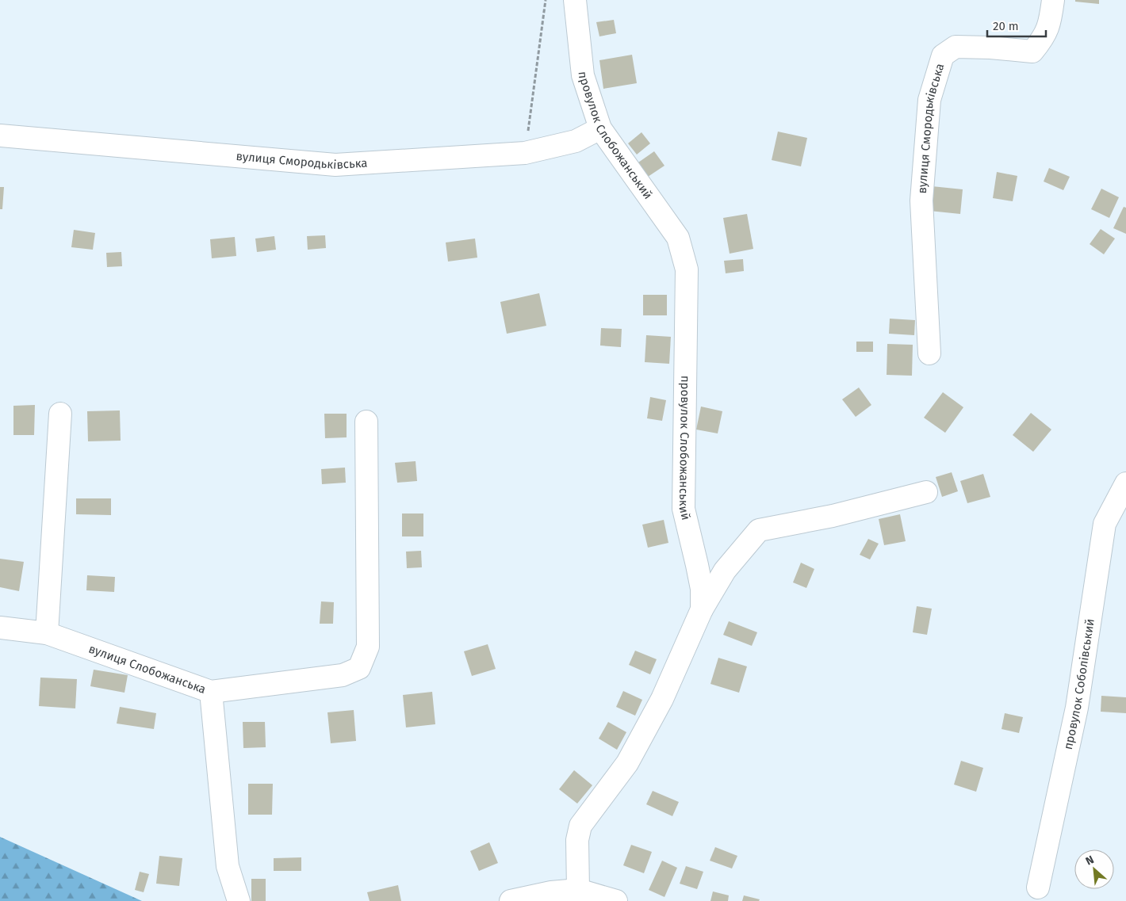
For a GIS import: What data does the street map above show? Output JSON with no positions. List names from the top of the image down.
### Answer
{
  "streets": {
    "street": [
      "вулиця Смородьківська",
      "провулок Слобожанський",
      "вулиця Слобожанська",
      "провулок Соболівський"
    ]
  },
  "crossings": [
    ["вулиця Смородьківська", "провулок Слобожанський"]
  ],
  "scale_bar": "20 m",
  "north": "top left"
}
